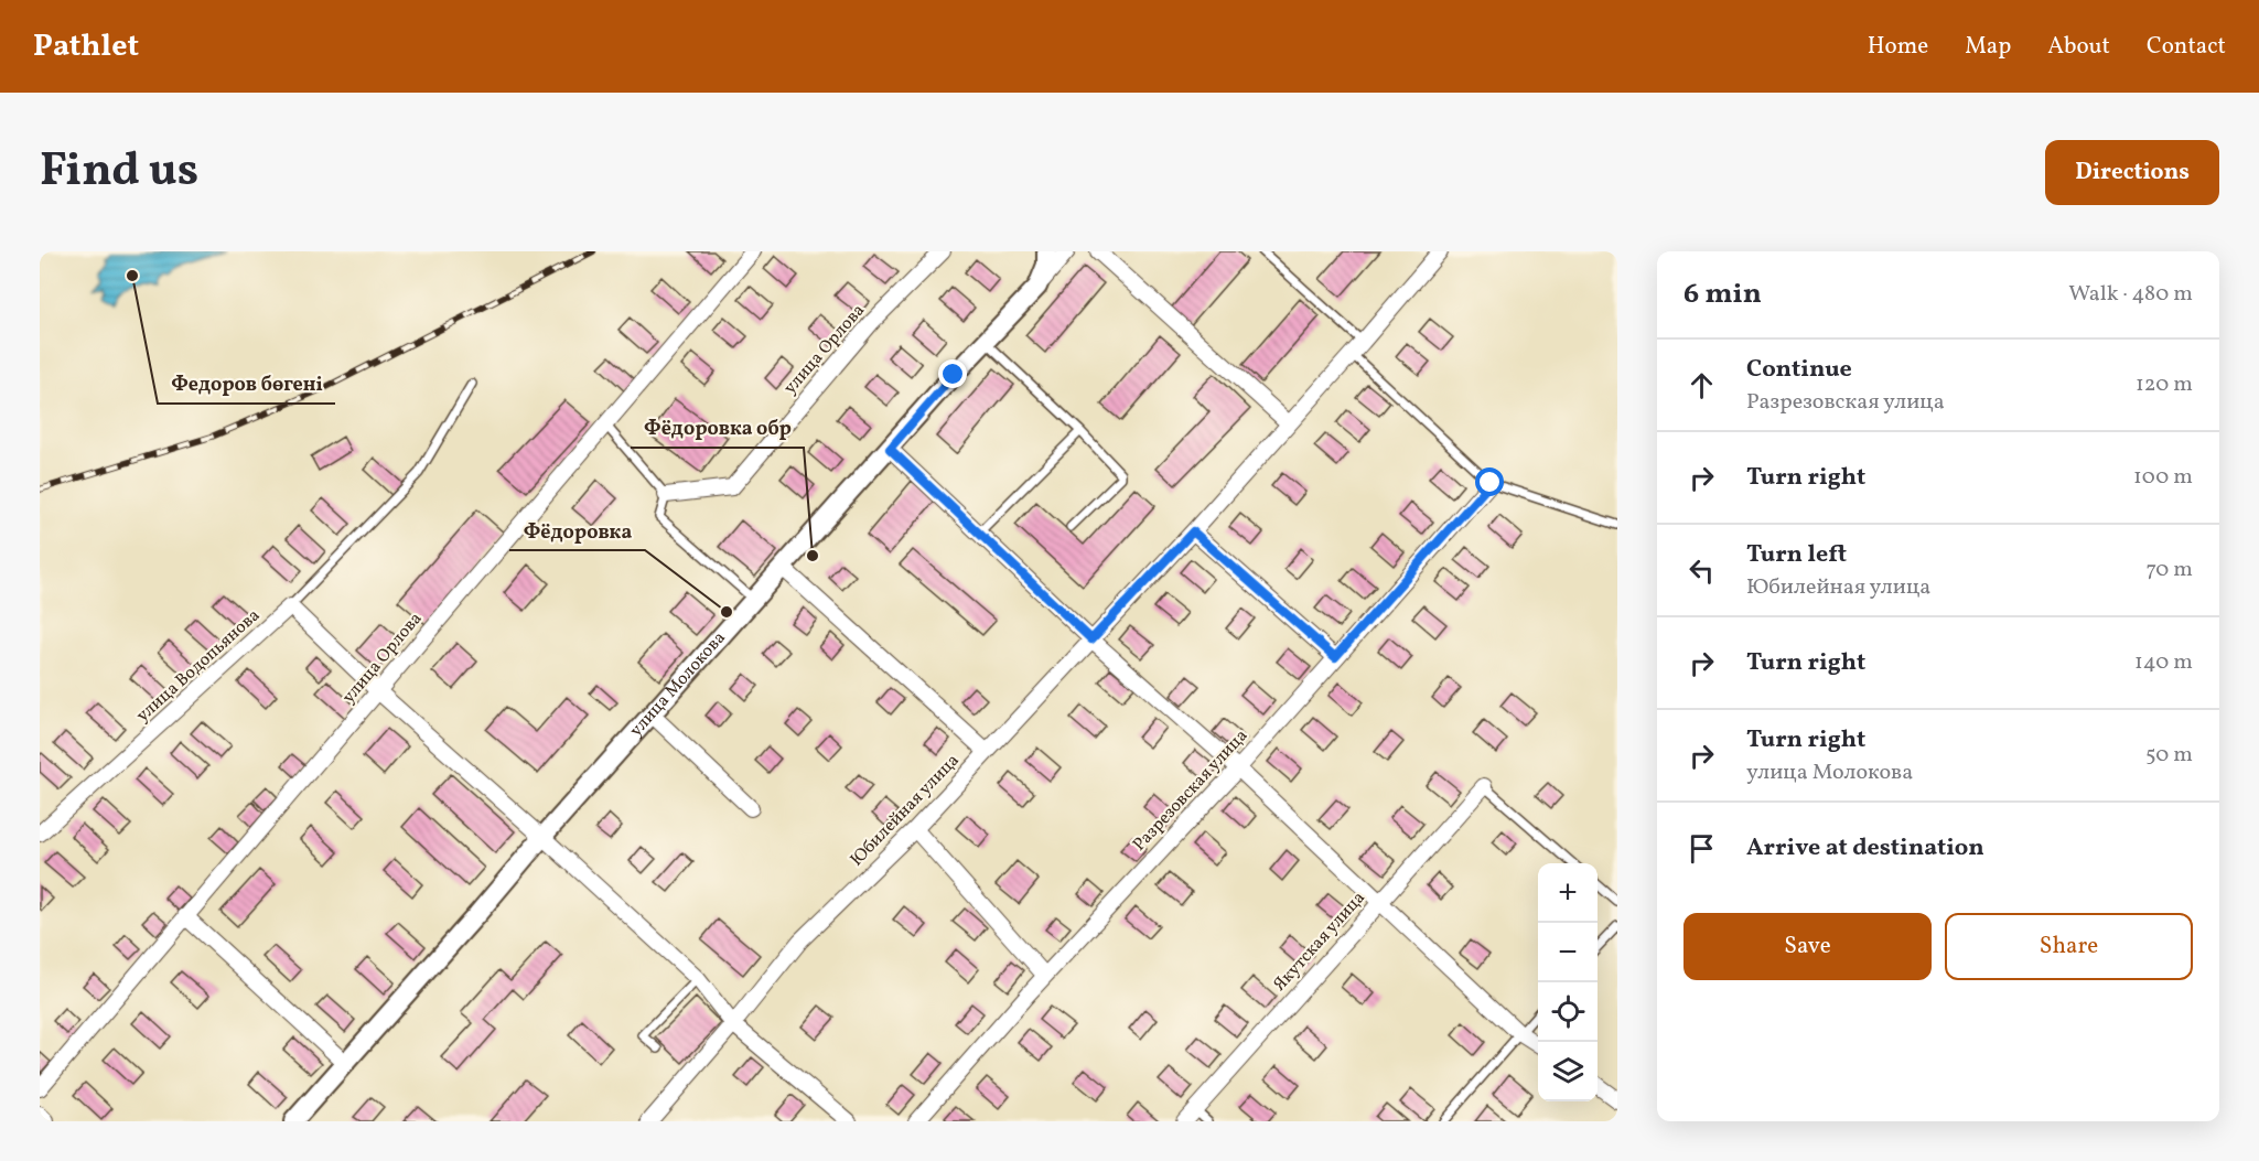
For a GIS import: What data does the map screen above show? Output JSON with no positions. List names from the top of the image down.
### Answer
{
  "streets": {
    "street": [
      "улица Орлова",
      "улица Водопьянова",
      "улица Молокова",
      "Разрезовская улица",
      "Юбилейная улица",
      "Якутская улица"
    ]
  },
  "places": ["Федоров бөгені", "Фёдоровка обр", "Фёдоровка"],
  "page": {
    "header": "Pathlet",
    "nav": [
      "Home",
      "Map",
      "About",
      "Contact"
    ],
    "title": "Find us",
    "buttons": [
      "Directions",
      ["Save", "Share"]
    ],
    "heading": ["6 min", "Walk · 480 m"],
    "list": [
      ["Continue", "Разрезовская улица", "120 m"],
      ["Turn right", "100 m"],
      ["Turn left", "Юбилейная улица", "70 m"],
      ["Turn right", "140 m"],
      ["Turn right", "улица Молокова", "50 m"],
      "Arrive at destination"
    ],
    "map_buttons": ["+", "−"]
  }
}
